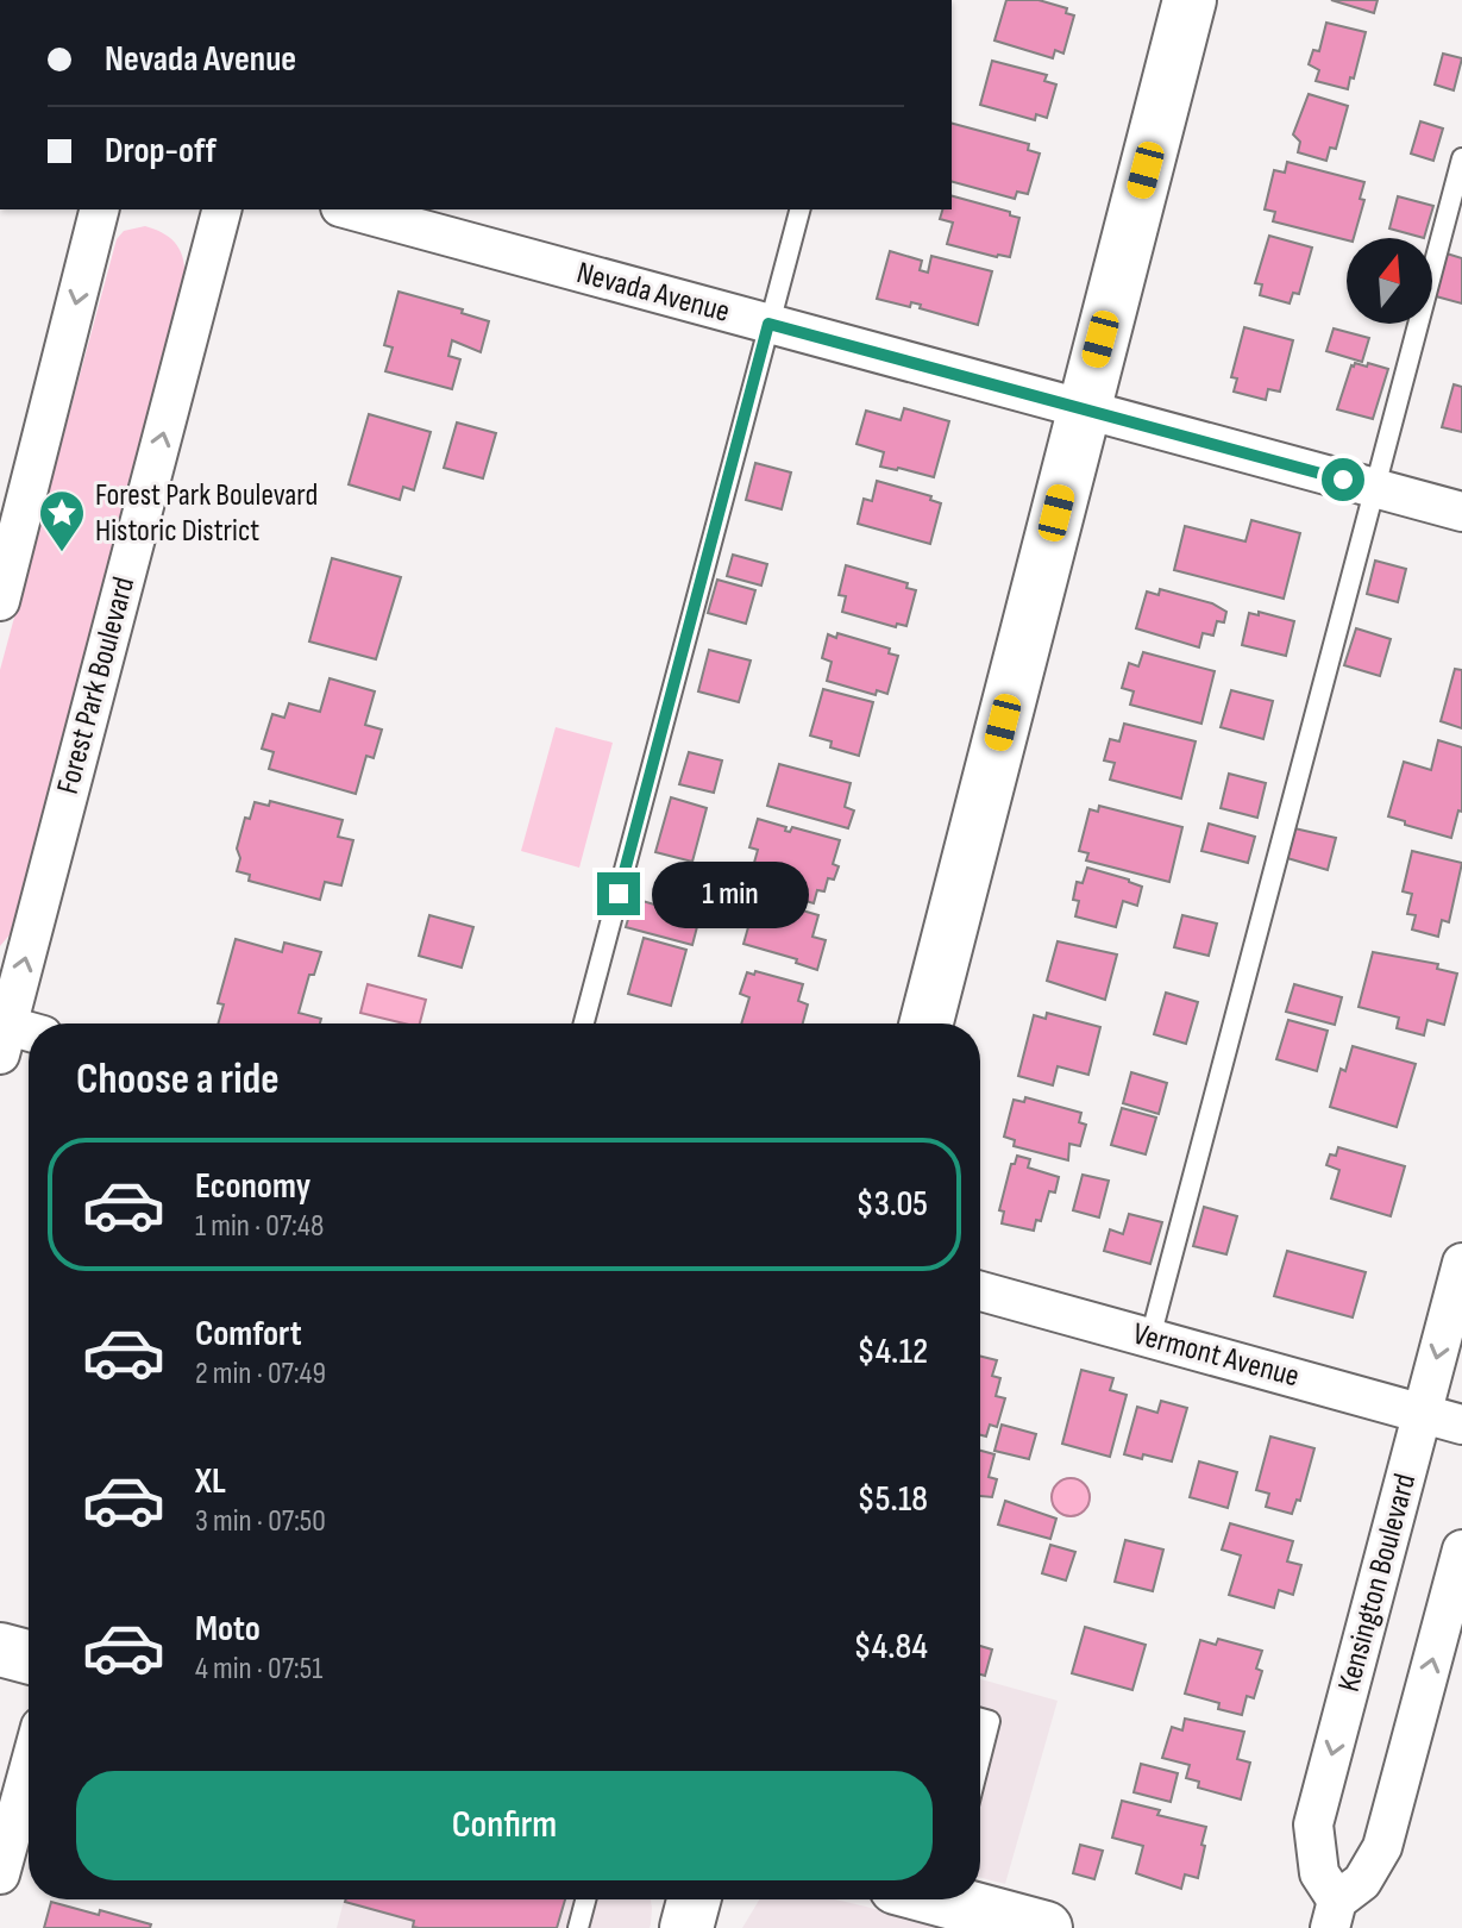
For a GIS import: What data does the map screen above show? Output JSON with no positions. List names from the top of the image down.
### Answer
{
  "streets": {
    "street": [
      "Nevada Avenue",
      "Forest Park Boulevard",
      "Vermont Avenue",
      "Kensington Boulevard"
    ]
  },
  "crossings": [
    ["Vermont Avenue", "Kensington Boulevard"]
  ],
  "places": {
    "place": ["Forest Park Boulevard Historic District"]
  },
  "north": "top",
  "page": {
    "banner": ["Nevada Avenue", "Drop-off"],
    "bubble": "1 min",
    "heading": "Choose a ride",
    "list": [
      {
        "name": "Economy",
        "note": "1 min · 07:48",
        "value": "$3.05"
      },
      {
        "name": "Comfort",
        "note": "2 min · 07:49",
        "value": "$4.12"
      },
      {
        "name": "XL",
        "note": "3 min · 07:50",
        "value": "$5.18"
      },
      {
        "name": "Moto",
        "note": "4 min · 07:51",
        "value": "$4.84"
      }
    ],
    "buttons": "Confirm"
  }
}
